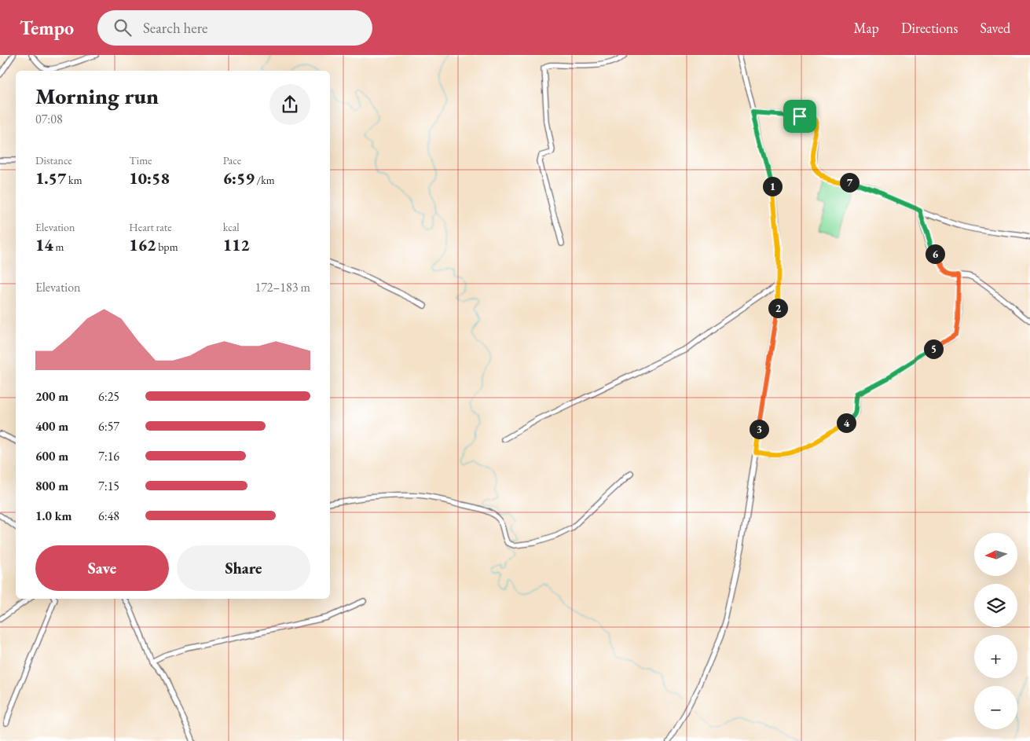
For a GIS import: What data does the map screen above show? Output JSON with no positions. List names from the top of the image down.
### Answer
{
  "north": "left",
  "page": {
    "header": "Tempo",
    "search": "Search here",
    "nav": ["Map", "Directions", "Saved"],
    "heading": ["Morning run", "07:08"],
    "stats": [
      ["Distance", "1.57 km"],
      ["Time", "10:58"],
      ["Pace", "6:59 /km"],
      ["Elevation", "14 m"],
      ["Heart rate", "162 bpm"],
      ["kcal", "112"]
    ],
    "pins": [
      "7",
      "1",
      "6",
      "2",
      "5",
      "4",
      "3"
    ],
    "chart": ["Elevation", "172–183 m"],
    "list": [
      {
        "name": "200 m",
        "note": "6:25"
      },
      {
        "name": "400 m",
        "note": "6:57"
      },
      {
        "name": "600 m",
        "note": "7:16"
      },
      {
        "name": "800 m",
        "note": "7:15"
      },
      {
        "name": "1.0 km",
        "note": "6:48"
      }
    ],
    "map_buttons": ["+", "−"],
    "buttons": ["Save", "Share"]
  }
}
